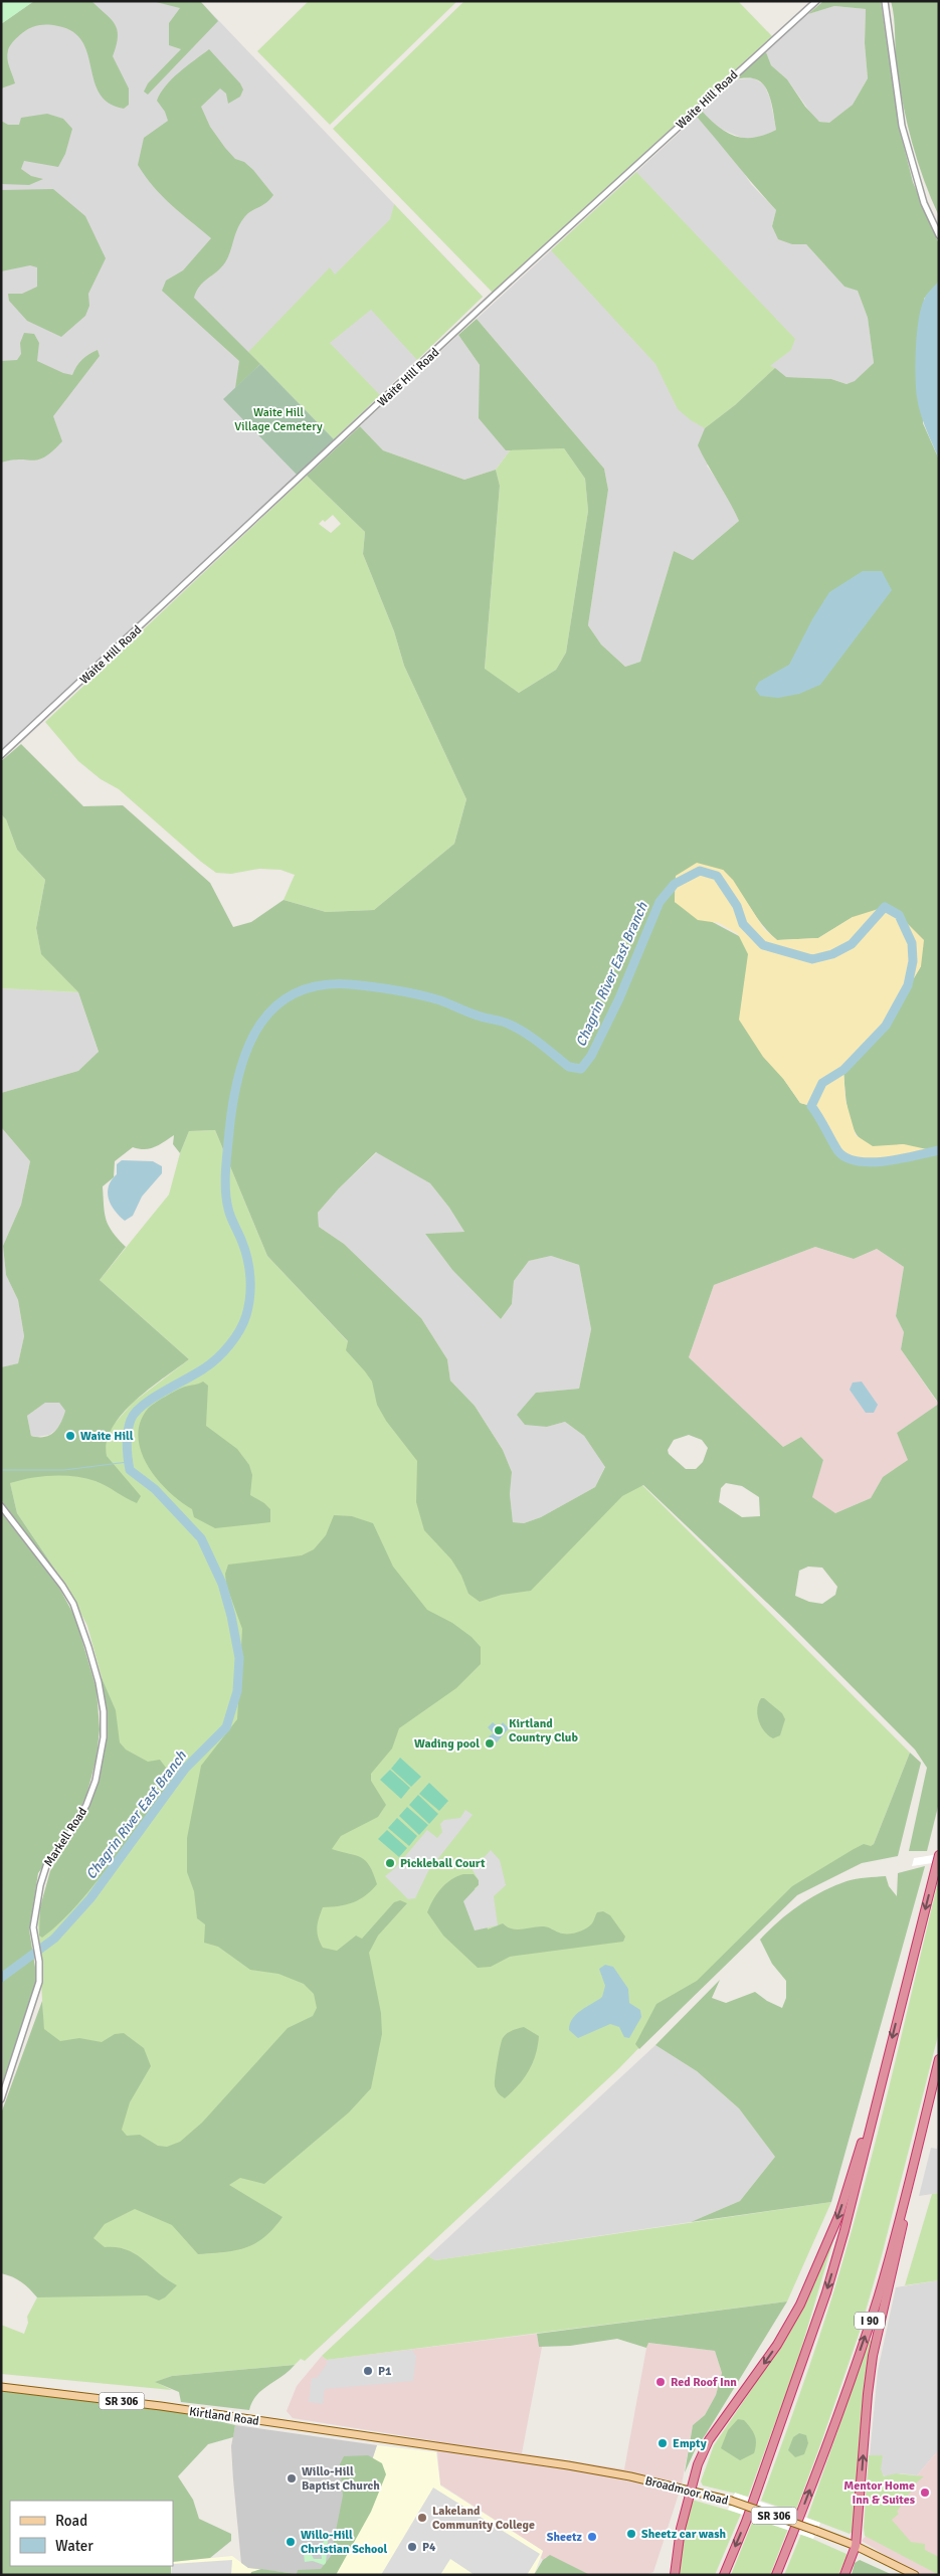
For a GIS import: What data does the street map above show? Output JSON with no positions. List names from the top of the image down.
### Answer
{
  "streets": {
    "highway": ["I 90"],
    "main road": ["SR 306", "Kirtland Road", "Broadmoor Road"],
    "street": ["Waite Hill Road", "Markell Road"]
  },
  "crossings": [
    ["Kirtland Road", "Broadmoor Road"]
  ],
  "water": ["Chagrin River East Branch"],
  "parks": ["Waite Hill Village Cemetery"],
  "places": [
    "Waite Hill",
    "Kirtland Country Club",
    "Wading pool",
    "Pickleball Court",
    "P1",
    "Red Roof Inn",
    "Empty",
    "Willo-Hill Baptist Church",
    "Mentor Home Inn & Suites",
    "Lakeland Community College",
    "Sheetz car wash",
    "Sheetz",
    "Willo-Hill Christian School",
    "P4"
  ],
  "legend": ["Road", "Water"]
}
